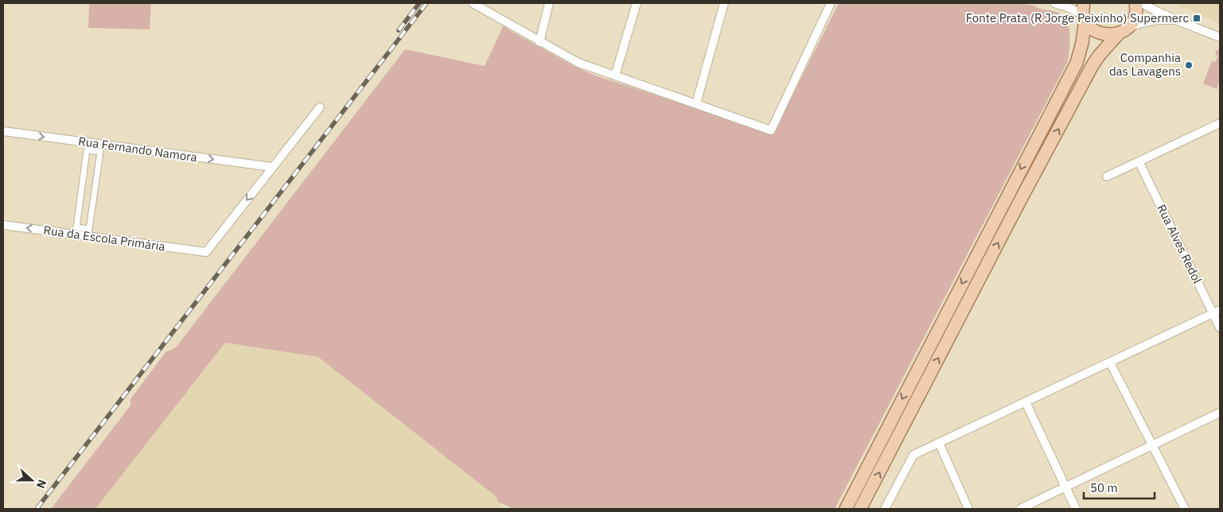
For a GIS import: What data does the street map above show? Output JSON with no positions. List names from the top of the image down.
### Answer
{
  "streets": {
    "street": ["Rua Fernando Namora", "Rua da Escola Primária", "Rua Alves Redol"]
  },
  "crossings": [
    ["Rua Fernando Namora", "Rua da Escola Primária"]
  ],
  "one_way": ["Rua Fernando Namora", "Rua da Escola Primária"],
  "places": {
    "transit": ["Fonte Prata (R Jorge Peixinho) Supermerc"],
    "other": ["Companhia das Lavagens"]
  },
  "scale_bar": "50 m",
  "north": "right"
}
